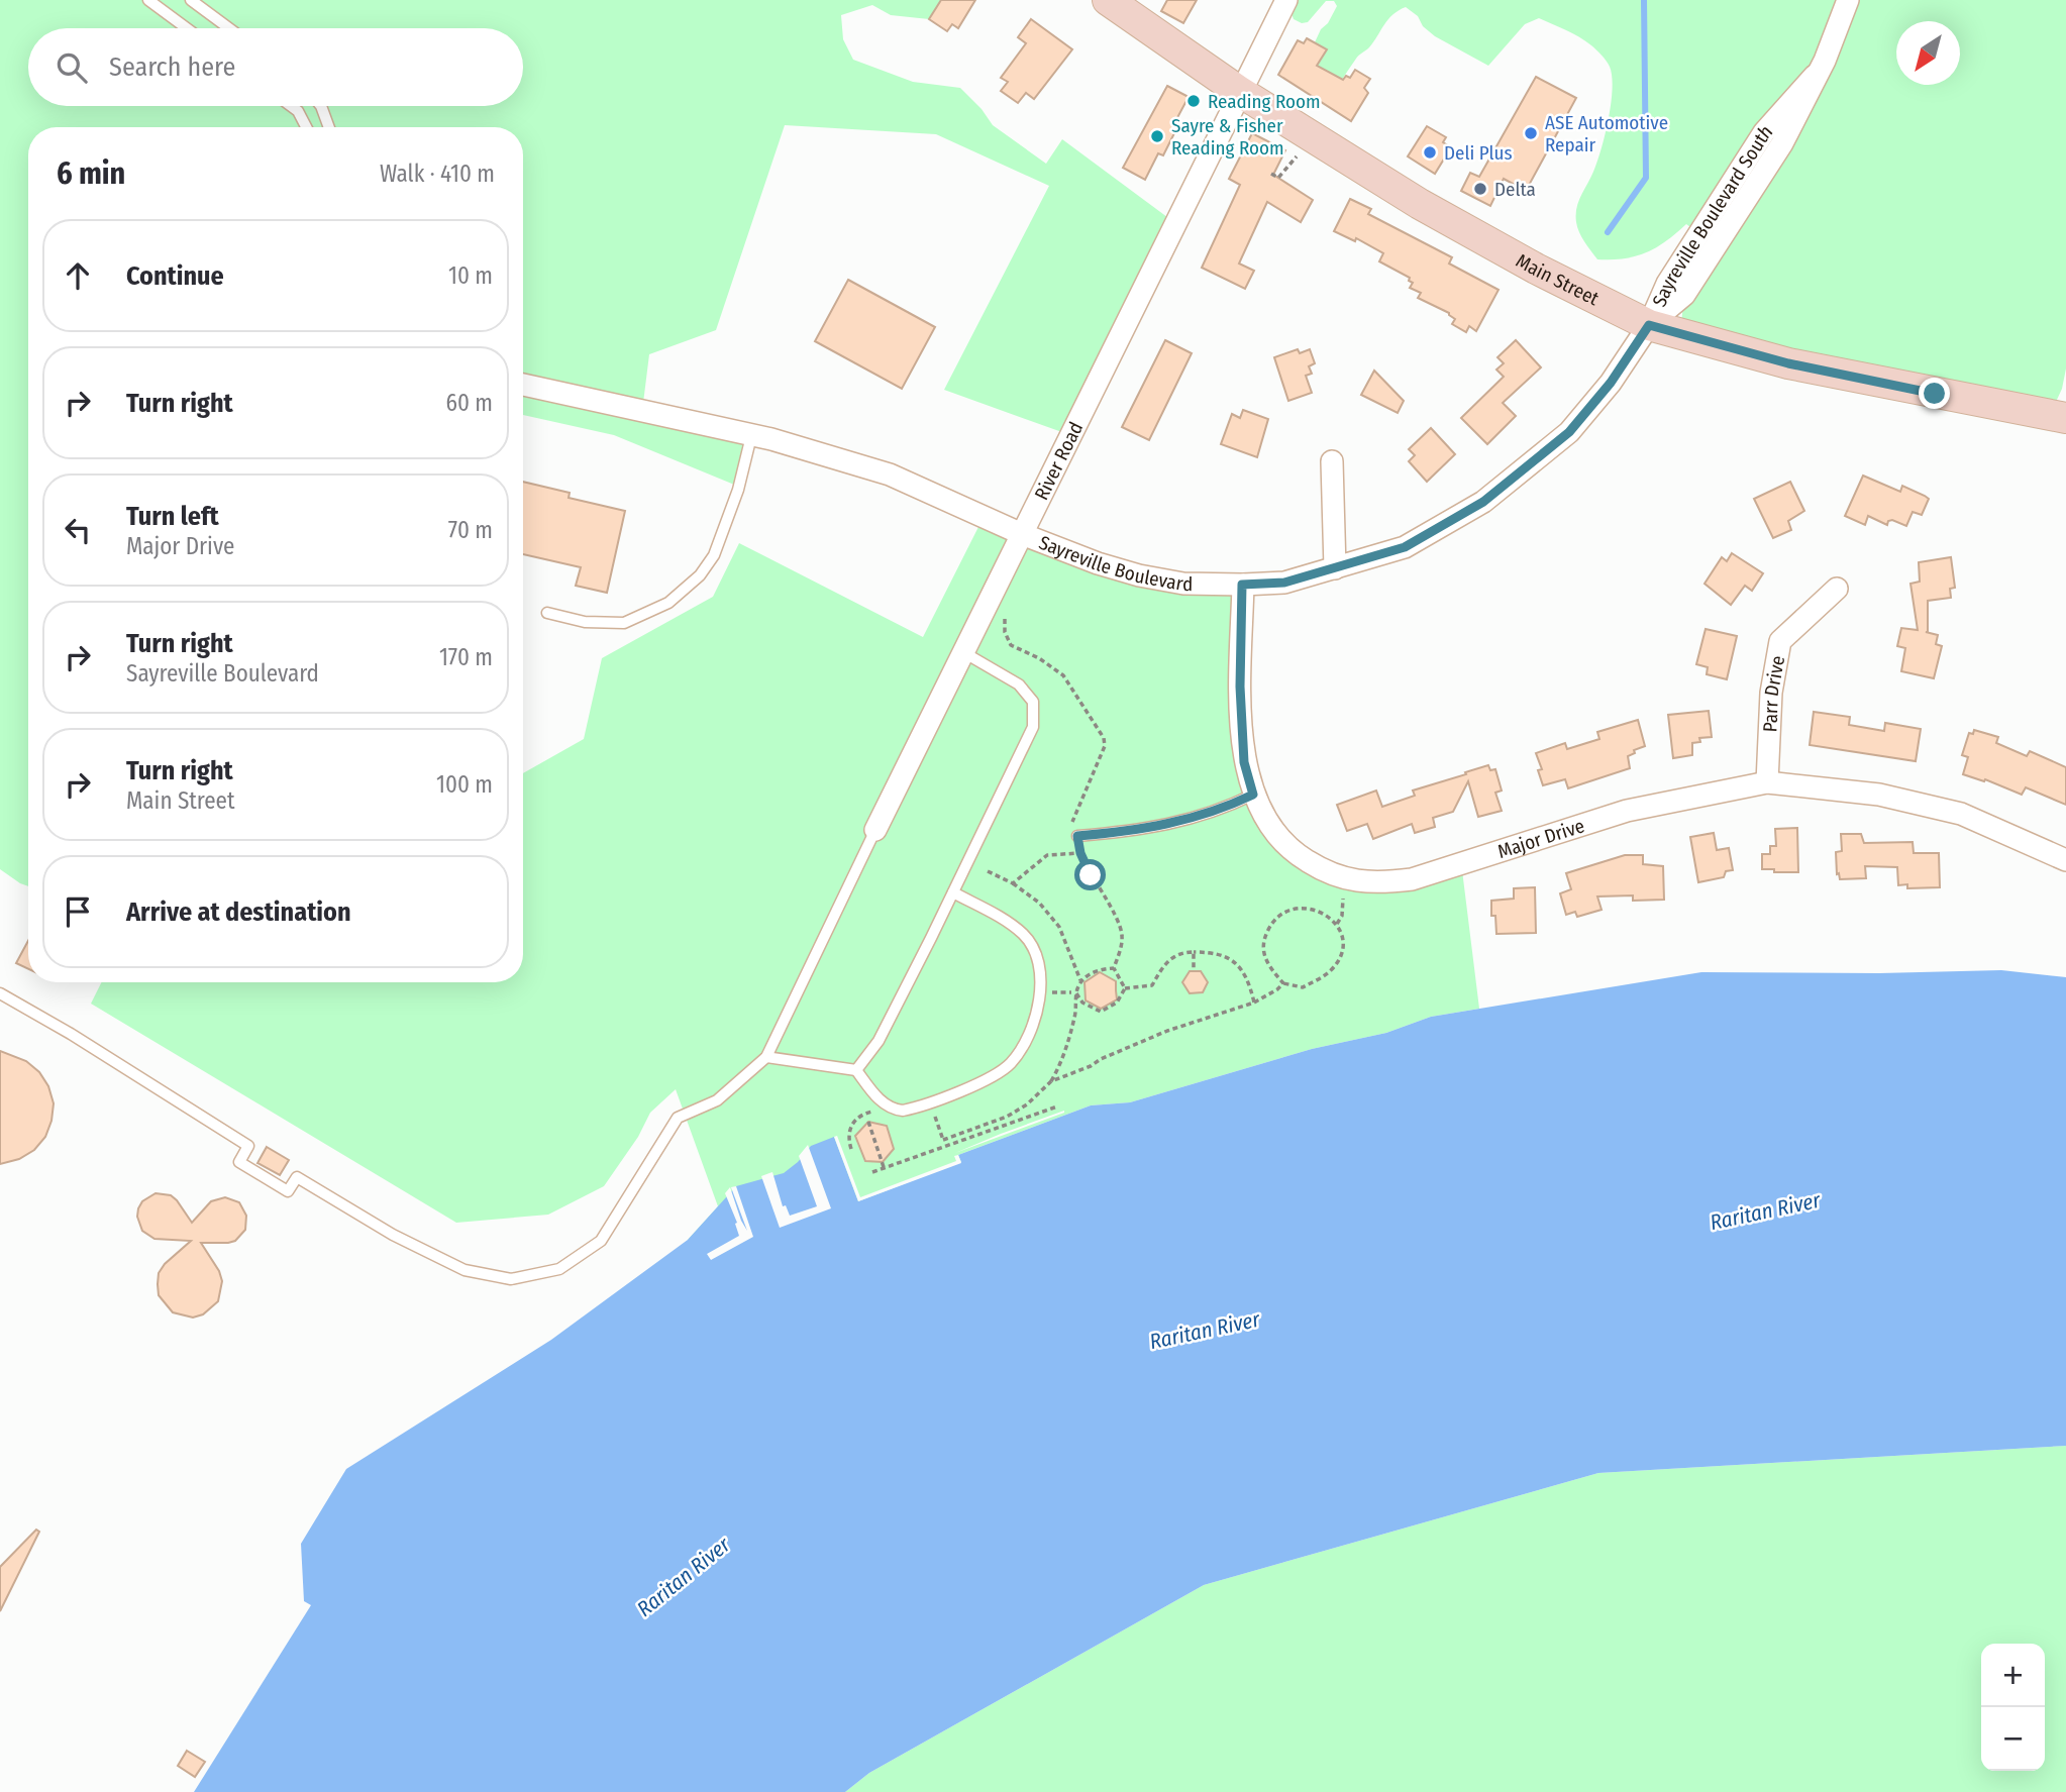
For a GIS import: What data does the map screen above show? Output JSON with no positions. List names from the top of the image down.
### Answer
{
  "streets": {
    "main road": ["Main Street"],
    "street": [
      "Sayreville Boulevard South",
      "River Road",
      "Sayreville Boulevard",
      "Parr Drive",
      "Major Drive"
    ]
  },
  "crossings": [
    ["Sayreville Boulevard South", "Main Street"],
    ["Sayreville Boulevard South", "Sayreville Boulevard"],
    ["Main Street", "River Road"],
    ["Main Street", "Sayreville Boulevard"],
    ["River Road", "Sayreville Boulevard"],
    ["Sayreville Boulevard", "Major Drive"],
    ["Parr Drive", "Major Drive"]
  ],
  "water": ["Raritan River"],
  "places": [
    "Reading Room",
    "ASE Automotive Repair",
    "Sayre & Fisher Reading Room",
    "Deli Plus",
    "Delta"
  ],
  "north": "bottom left",
  "page": {
    "search": "Search here",
    "heading": ["6 min", "Walk · 410 m"],
    "list": [
      ["Continue", "10 m"],
      ["Turn right", "60 m"],
      ["Turn left", "Major Drive", "70 m"],
      ["Turn right", "Sayreville Boulevard", "170 m"],
      ["Turn right", "Main Street", "100 m"],
      "Arrive at destination"
    ],
    "map_buttons": ["+", "−"]
  }
}
